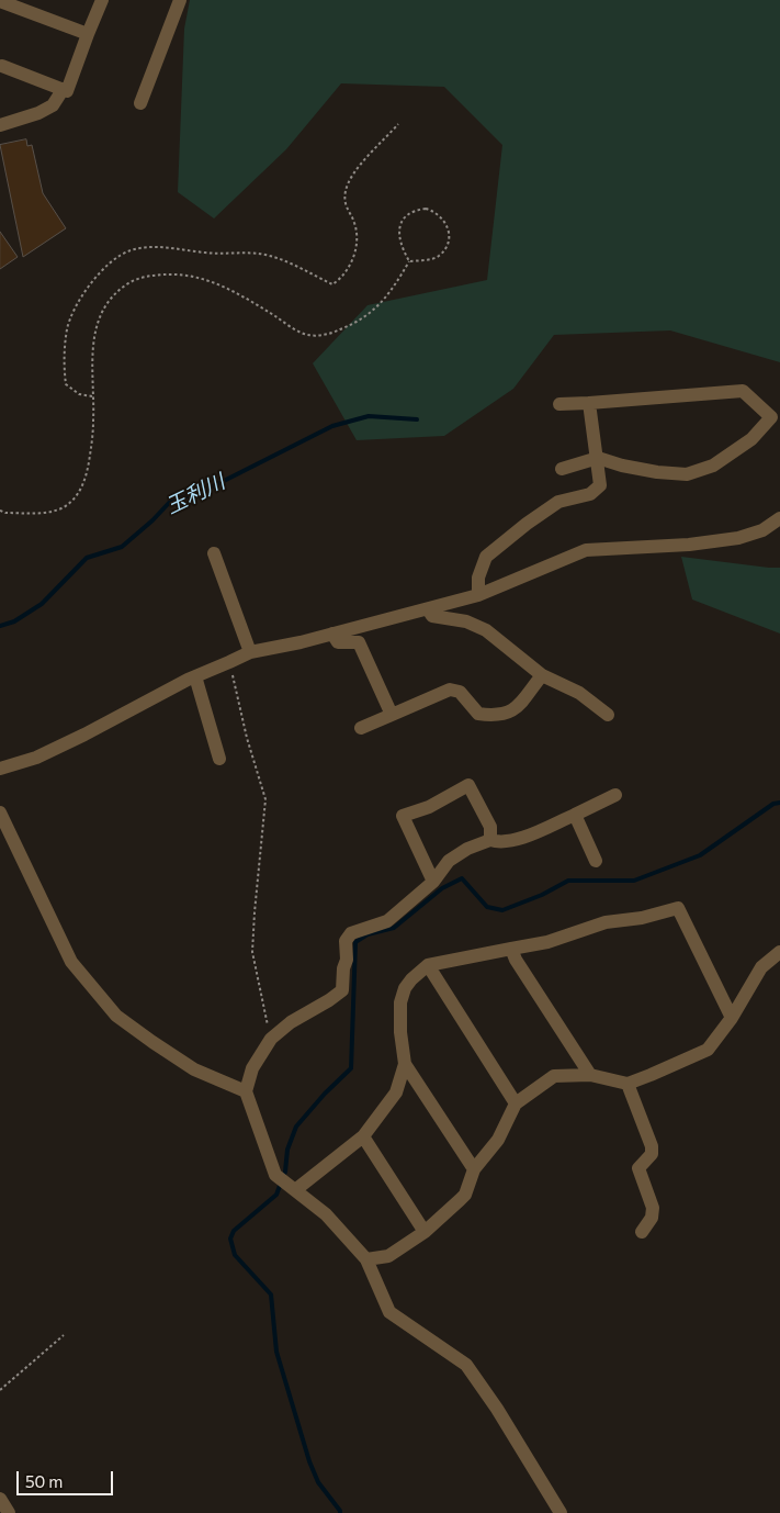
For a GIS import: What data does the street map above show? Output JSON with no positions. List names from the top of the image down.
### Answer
{
  "water": ["玉利川"],
  "scale_bar": "50 m"
}
